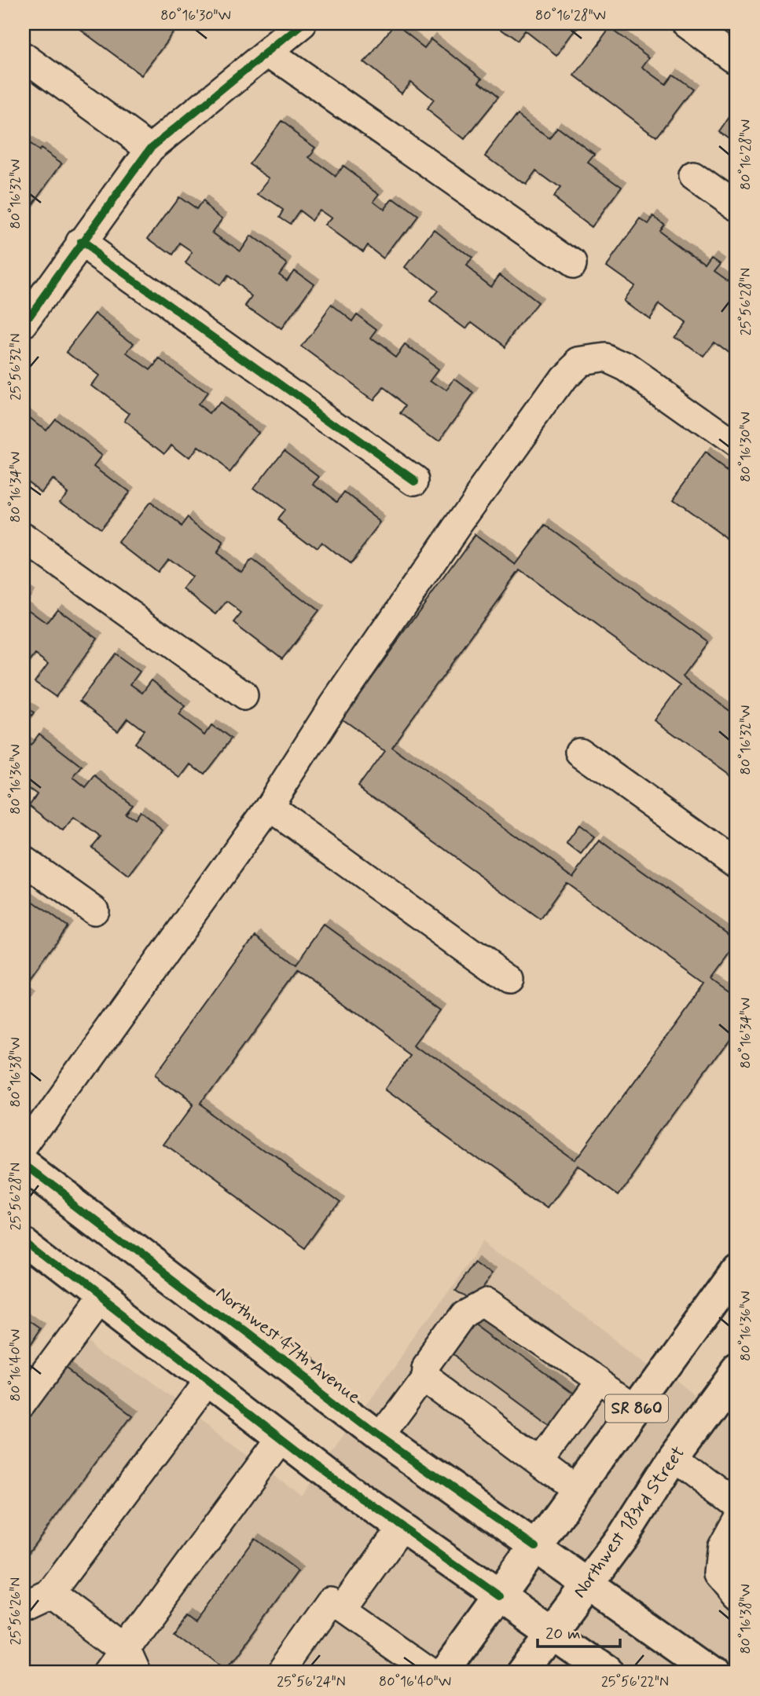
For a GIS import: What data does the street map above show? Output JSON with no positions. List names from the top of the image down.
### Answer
{
  "streets": {
    "main road": ["Northwest 47th Avenue", "SR 860", "Northwest 183rd Street"]
  },
  "crossings": [
    ["Northwest 47th Avenue", "SR 860"],
    ["Northwest 47th Avenue", "Northwest 183rd Street"]
  ],
  "scale_bar": "20 m",
  "coordinates": [
    "80°16'30\"W",
    "80°16'28\"W",
    "80°16'32\"W",
    "25°56'28\"N",
    "25°56'32\"N",
    "80°16'34\"W",
    "80°16'36\"W",
    "80°16'38\"W",
    "80°16'40\"W",
    "25°56'26\"N",
    "25°56'24\"N",
    "25°56'22\"N"
  ]
}
